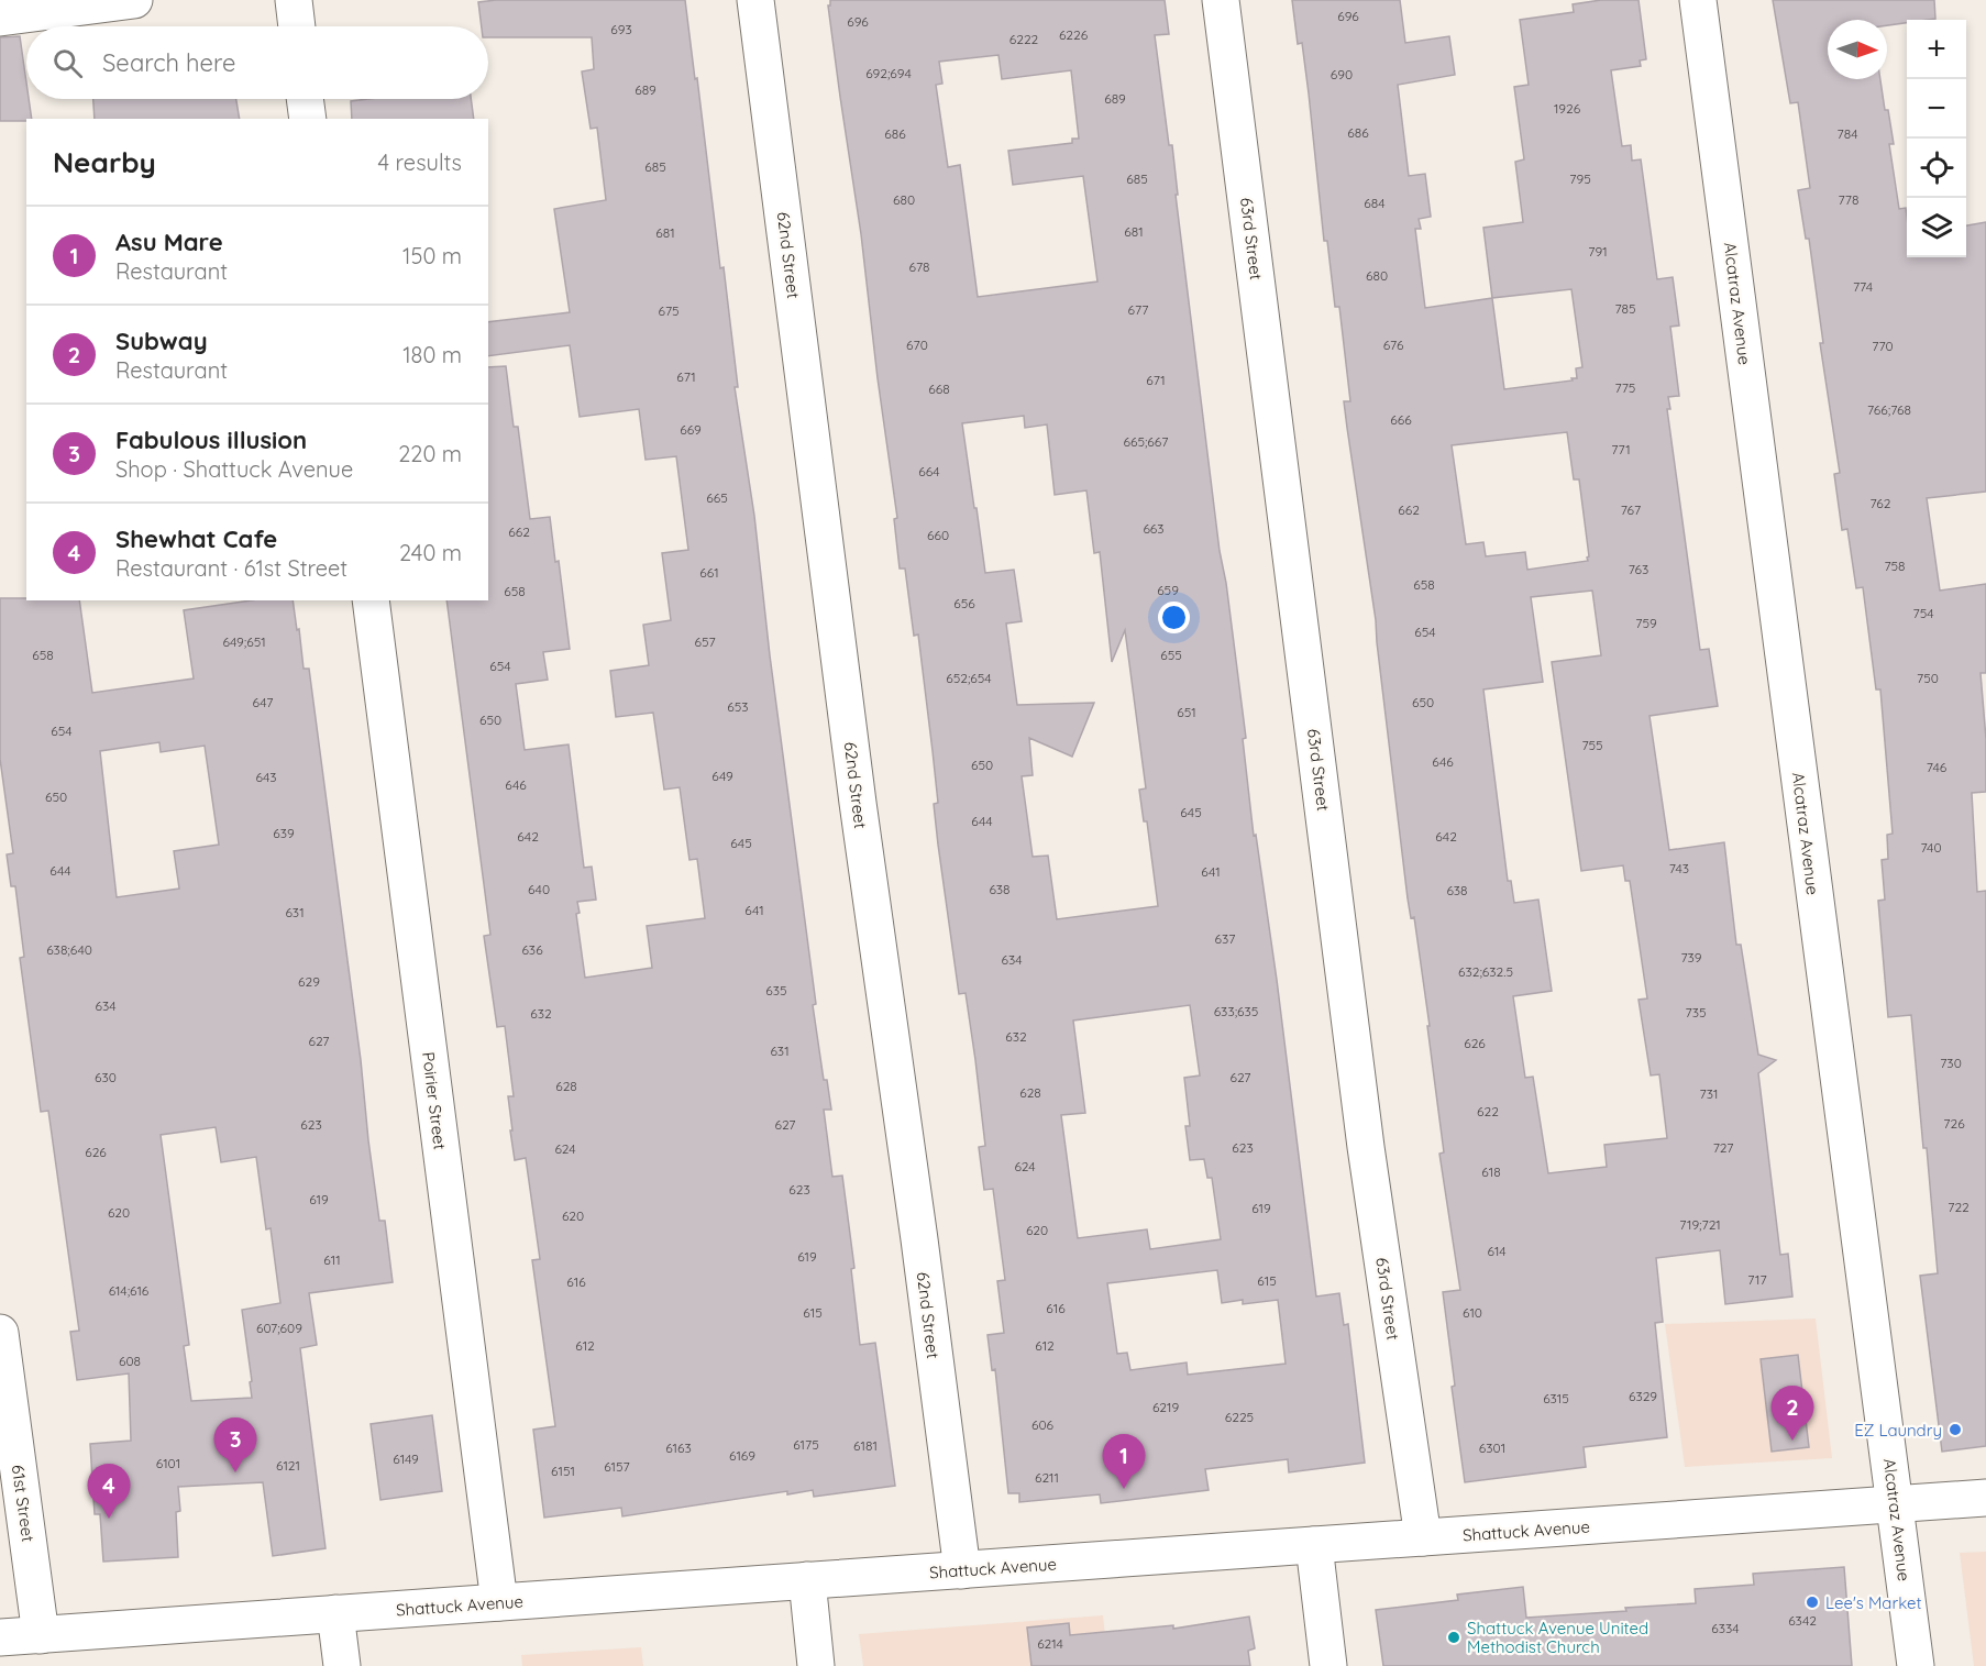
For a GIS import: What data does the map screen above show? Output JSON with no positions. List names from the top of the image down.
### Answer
{
  "streets": {
    "street": [
      "63rd Street",
      "62nd Street",
      "Alcatraz Avenue",
      "Poirier Street",
      "61st Street",
      "Shattuck Avenue"
    ]
  },
  "crossings": [
    ["63rd Street", "Shattuck Avenue"],
    ["62nd Street", "Shattuck Avenue"],
    ["Alcatraz Avenue", "Shattuck Avenue"],
    ["Poirier Street", "Shattuck Avenue"],
    ["61st Street", "Shattuck Avenue"]
  ],
  "places": ["EZ Laundry", "Lee's Market", "Shattuck Avenue United Methodist Church"],
  "house_numbers": [
    "696",
    "696",
    "693",
    "6226",
    "6222",
    "692;694",
    "690",
    "689",
    "689",
    "1926",
    "686",
    "686",
    "784",
    "685",
    "685",
    "795",
    "680",
    "778",
    "684",
    "681",
    "681",
    "791",
    "678",
    "680",
    "774",
    "785",
    "677",
    "675",
    "670",
    "676",
    "770",
    "671",
    "671",
    "775",
    "668",
    "766;768",
    "666",
    "669",
    "665;667",
    "771",
    "664",
    "665",
    "762",
    "662",
    "767",
    "663",
    "662",
    "660",
    "758",
    "763",
    "661",
    "658",
    "659",
    "658",
    "656",
    "754",
    "759",
    "654",
    "649;651",
    "657",
    "658",
    "655",
    "654",
    "652;654",
    "750",
    "647",
    "650",
    "653",
    "651",
    "650",
    "654",
    "755",
    "646",
    "650",
    "746",
    "649",
    "643",
    "646",
    "650",
    "645",
    "644",
    "639",
    "642",
    "642",
    "645",
    "740",
    "743",
    "644",
    "641",
    "640",
    "638",
    "638",
    "641",
    "631",
    "637",
    "638;640",
    "636",
    "739",
    "634",
    "632;632.5",
    "629",
    "635",
    "634",
    "633;635",
    "735",
    "632",
    "632",
    "627",
    "626",
    "631",
    "730",
    "630",
    "627",
    "628",
    "628",
    "731",
    "622",
    "726",
    "623",
    "627",
    "623",
    "727",
    "624",
    "626",
    "624",
    "618",
    "623",
    "619",
    "722",
    "619",
    "620",
    "620",
    "719;721",
    "620",
    "614",
    "619",
    "611",
    "717",
    "615",
    "616",
    "614;616",
    "616",
    "615",
    "610",
    "607;609",
    "612",
    "612",
    "608",
    "6329",
    "6315",
    "6219",
    "6225",
    "606",
    "6175",
    "6181",
    "6163",
    "6301",
    "6169",
    "6149",
    "6101",
    "6121",
    "6157",
    "6151",
    "6211",
    "6342",
    "6334",
    "6214"
  ],
  "north": "right",
  "page": {
    "map_buttons": ["+", "−"],
    "search": "Search here",
    "heading": ["Nearby", "4 results"],
    "list": [
      {
        "mark": "1",
        "name": "Asu Mare",
        "note": "Restaurant",
        "value": "150 m"
      },
      {
        "mark": "2",
        "name": "Subway",
        "note": "Restaurant",
        "value": "180 m"
      },
      {
        "mark": "3",
        "name": "Fabulous illusion",
        "note": "Shop · Shattuck Avenue",
        "value": "220 m"
      },
      {
        "mark": "4",
        "name": "Shewhat Cafe",
        "note": "Restaurant · 61st Street",
        "value": "240 m"
      }
    ],
    "pins": [
      "2",
      "3",
      "1",
      "4"
    ]
  }
}
